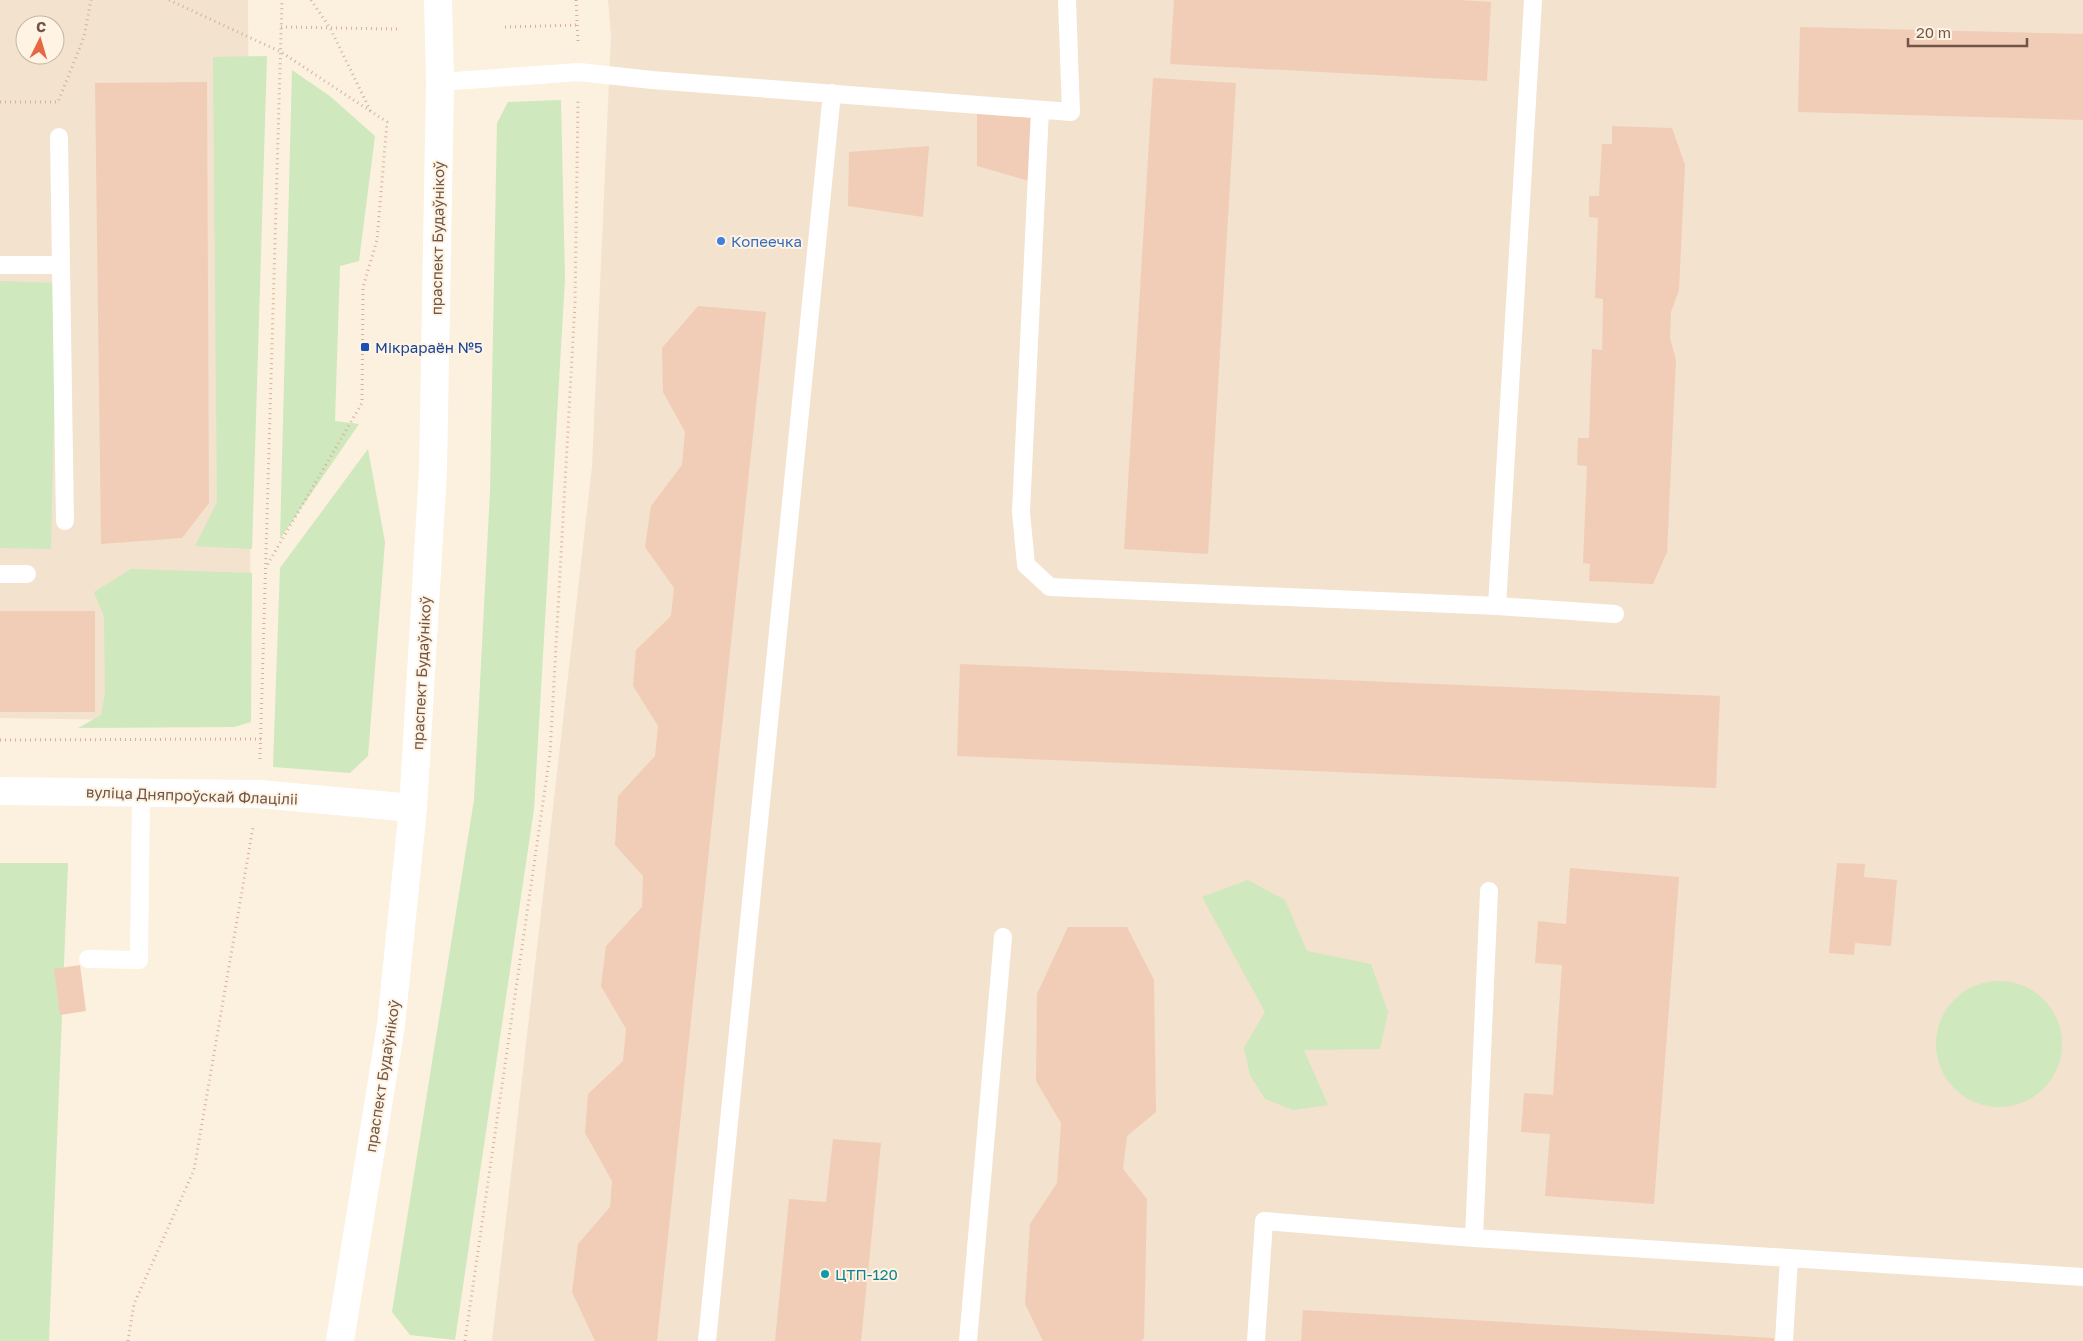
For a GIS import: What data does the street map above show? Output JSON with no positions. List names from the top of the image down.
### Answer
{
  "streets": {
    "main road": ["праспект Будаўнікоў", "вуліца Дняпроўскай Флаціліі"]
  },
  "crossings": [
    ["праспект Будаўнікоў", "вуліца Дняпроўскай Флаціліі"]
  ],
  "places": {
    "other": ["Копеечка", "ЦТП-120"],
    "transit": ["Мікрараён №5"]
  },
  "scale_bar": "20 m",
  "north": "top"
}
